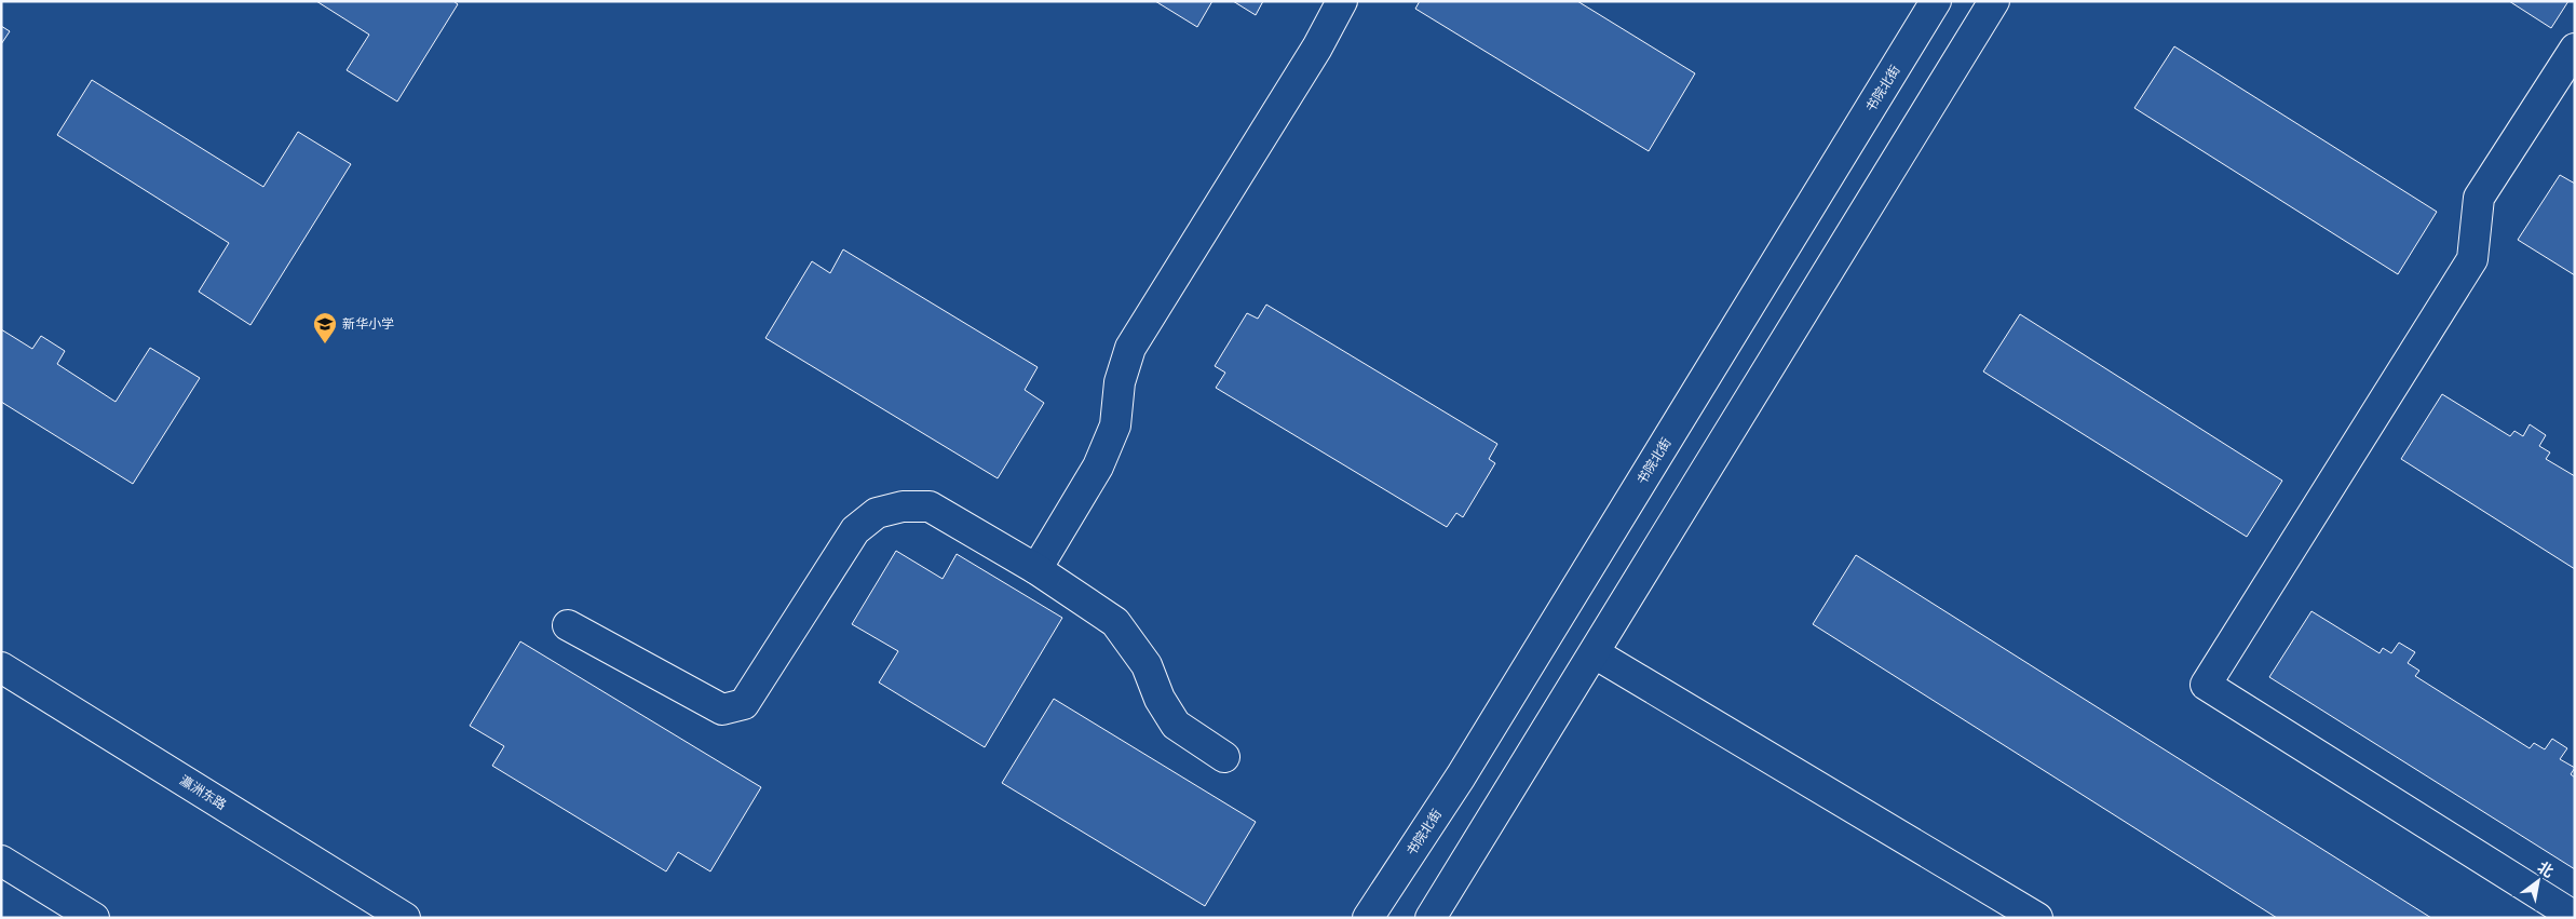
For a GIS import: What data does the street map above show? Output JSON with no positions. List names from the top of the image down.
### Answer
{
  "streets": {
    "street": ["书院北街", "瀛洲东路"]
  },
  "places": {
    "school or university": ["新华小学"]
  },
  "north": "top right"
}
